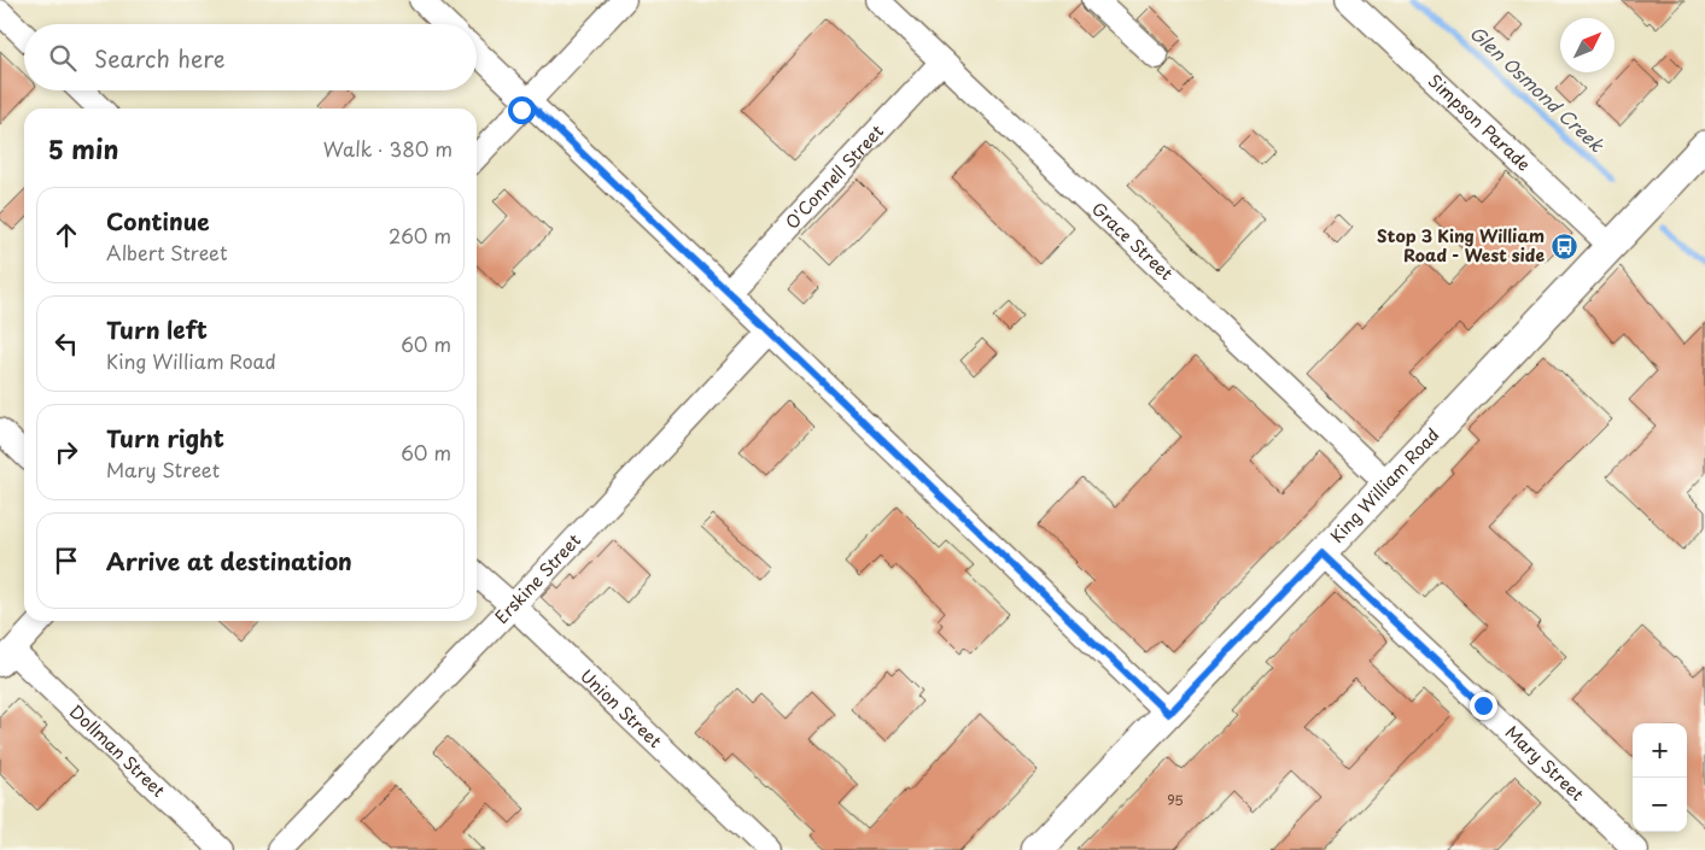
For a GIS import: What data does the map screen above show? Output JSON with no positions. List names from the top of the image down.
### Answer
{
  "streets": {
    "main road": ["King William Road"],
    "street": [
      "Simpson Parade",
      "O'Connell Street",
      "Grace Street",
      "Erskine Street",
      "Union Street",
      "Dollman Street",
      "Mary Street"
    ]
  },
  "crossings": [
    ["Simpson Parade", "King William Road"],
    ["O'Connell Street", "Grace Street"],
    ["Grace Street", "King William Road"],
    ["King William Road", "Mary Street"],
    ["Erskine Street", "Union Street"]
  ],
  "water": ["Glen Osmond Creek"],
  "places": {
    "bus stop": ["Stop 3 King William Road - West side"]
  },
  "house_numbers": ["95"],
  "north": "top right",
  "page": {
    "search": "Search here",
    "heading": ["5 min", "Walk · 380 m"],
    "list": [
      ["Continue", "Albert Street", "260 m"],
      ["Turn left", "King William Road", "60 m"],
      ["Turn right", "Mary Street", "60 m"],
      "Arrive at destination"
    ],
    "map_buttons": ["+", "−"]
  }
}
